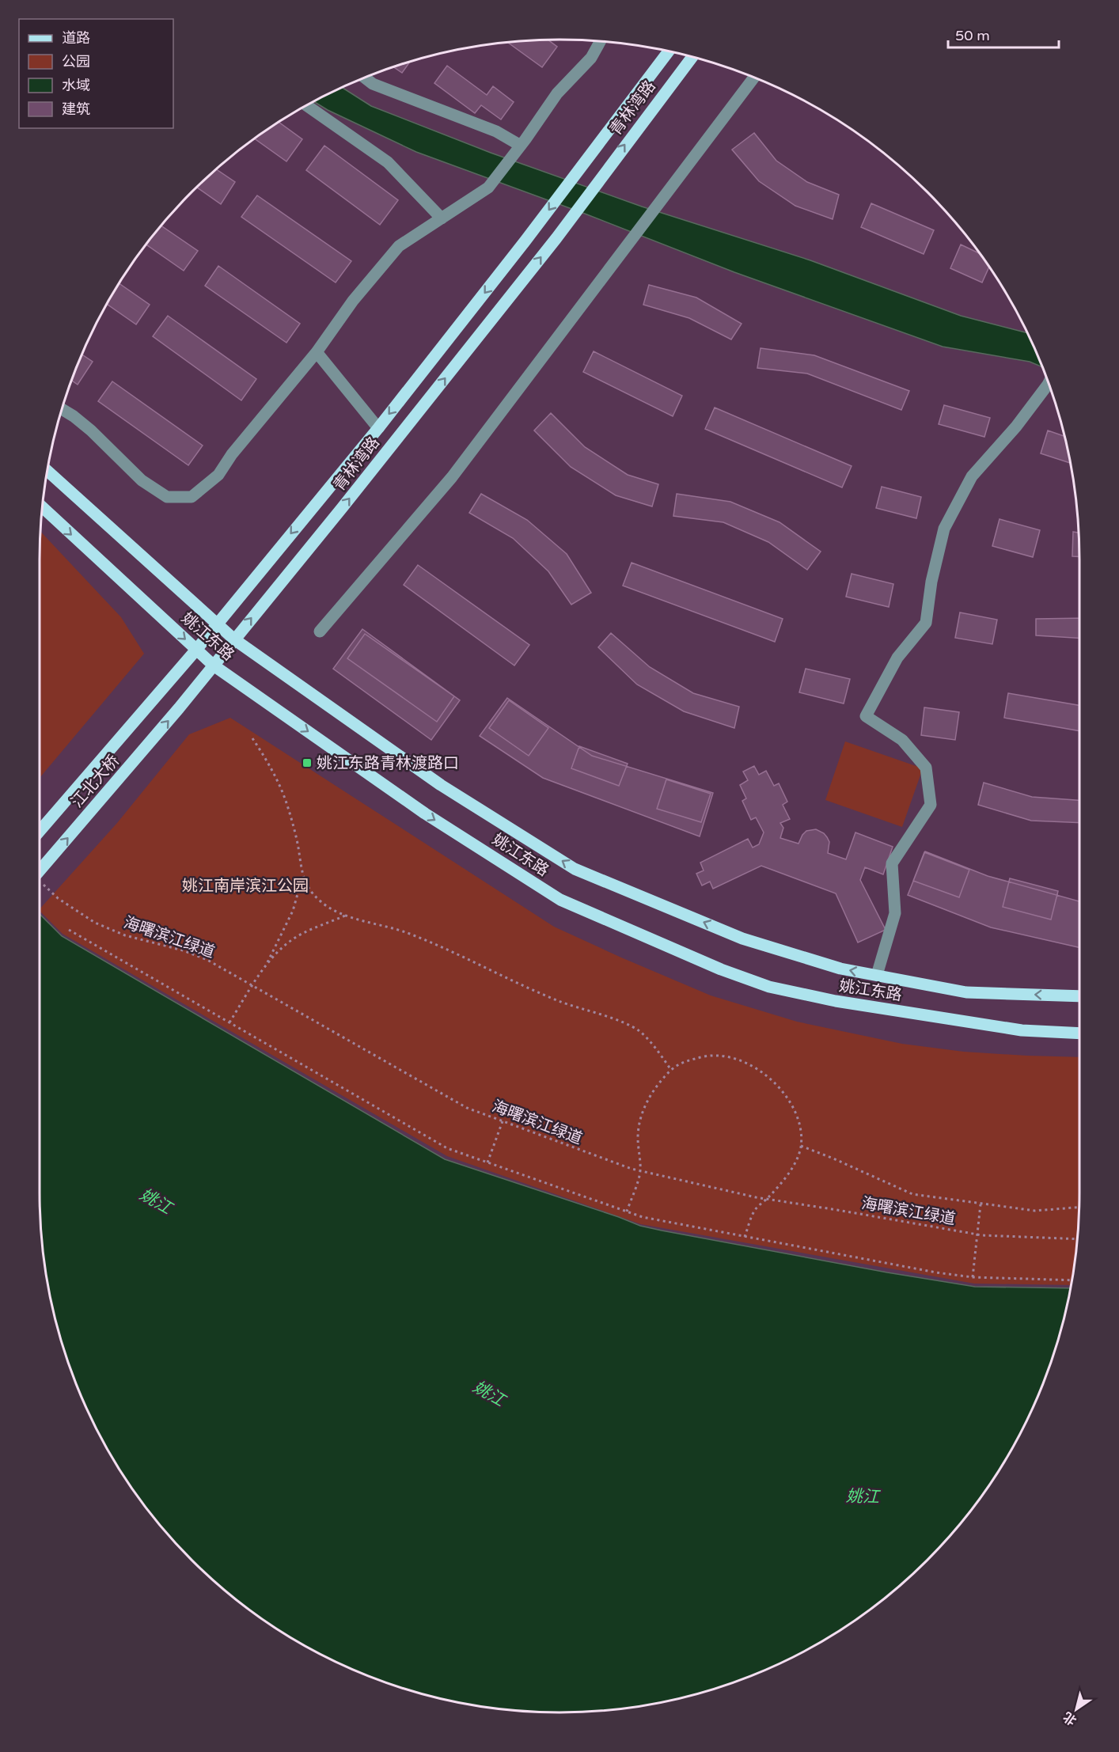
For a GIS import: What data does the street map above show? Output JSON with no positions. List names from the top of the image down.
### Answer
{
  "streets": {
    "main road": ["青林湾路", "姚江东路", "江北大桥"],
    "path": ["海曙滨江绿道"]
  },
  "crossings": [
    ["青林湾路", "姚江东路"],
    ["青林湾路", "江北大桥"]
  ],
  "water": ["姚江"],
  "parks": ["姚江南岸滨江公园"],
  "places": {
    "transit": ["姚江东路青林渡路口"]
  },
  "legend": [
    "道路",
    "公园",
    "水域",
    "建筑"
  ],
  "scale_bar": "50 m",
  "north": "bottom left"
}
